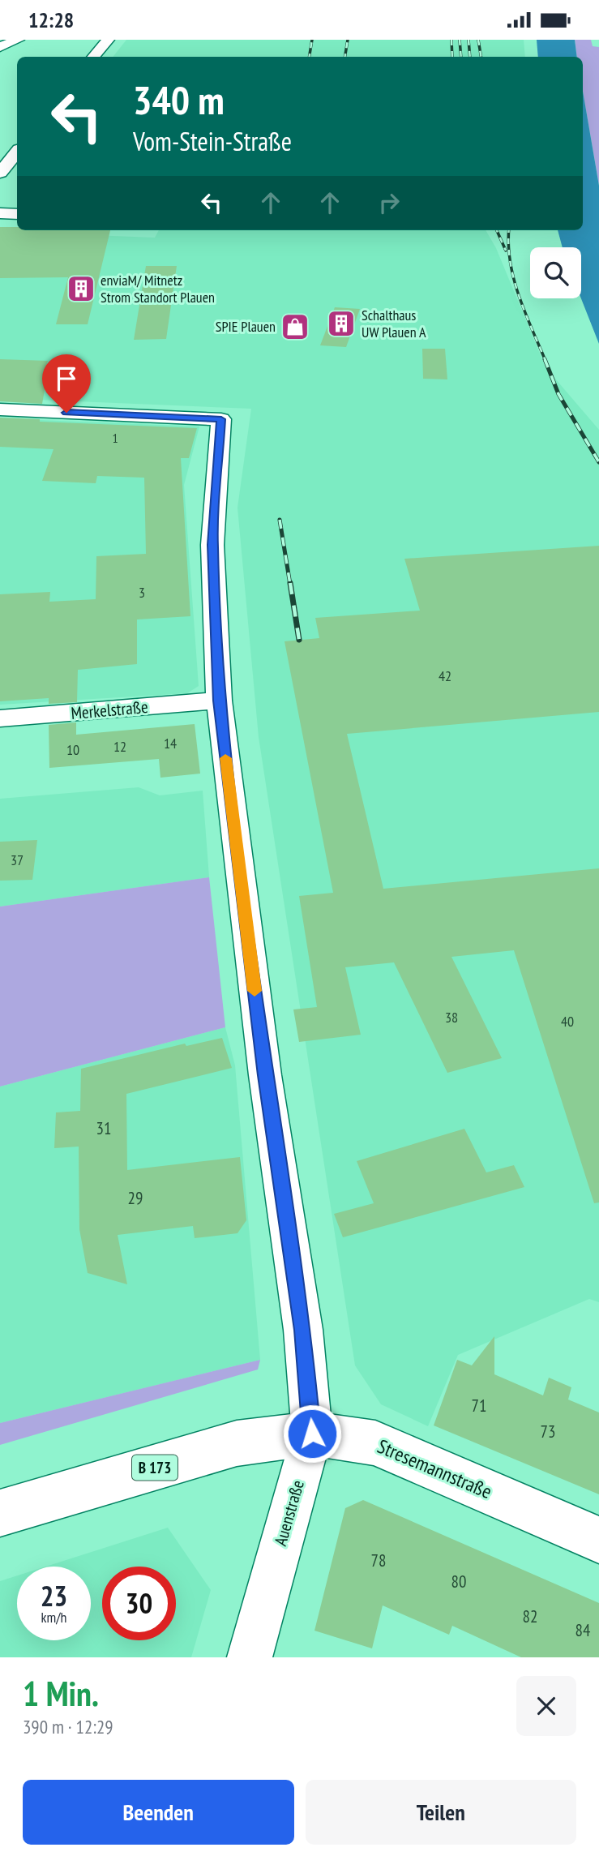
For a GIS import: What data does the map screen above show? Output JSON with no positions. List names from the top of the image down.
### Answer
{
  "streets": {
    "main road": ["B 173", "Stresemannstraße"],
    "street": ["Merkelstraße", "Auenstraße"]
  },
  "crossings": [
    ["Merkelstraße", "Auenstraße"],
    ["Stresemannstraße", "Auenstraße"]
  ],
  "places": {
    "building": ["enviaM/ Mitnetz Strom Standort Plauen", "Schalthaus UW Plauen A"],
    "shop": ["SPIE Plauen"]
  },
  "house_numbers": [
    "1",
    "3",
    "42",
    "14",
    "12",
    "10",
    "37",
    "38",
    "40",
    "31",
    "29",
    "71",
    "73",
    "78",
    "80",
    "82",
    "84"
  ],
  "page": {
    "status": "12:28",
    "turn": ["340 m", "Vom-Stein-Straße"],
    "speed": "23 km/h",
    "limit": "30",
    "heading": ["1 Min.", "390 m · 12:29"],
    "buttons": ["Beenden", "Teilen"]
  }
}
